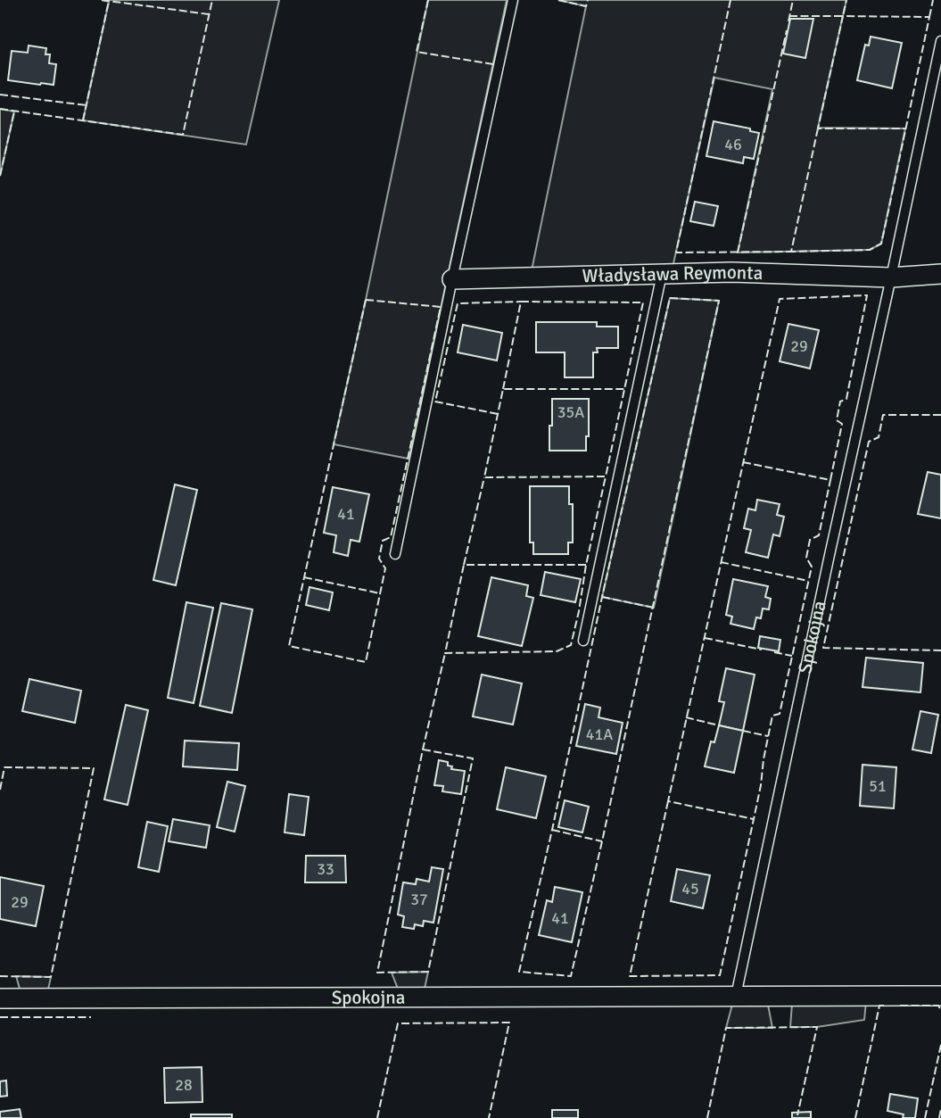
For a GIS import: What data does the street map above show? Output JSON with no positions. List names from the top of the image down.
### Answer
{
  "streets": {
    "street": ["Władysława Reymonta", "Spokojna"]
  },
  "crossings": [
    ["Władysława Reymonta", "Spokojna"]
  ],
  "house_numbers": [
    "46",
    "29",
    "35A",
    "41",
    "41A",
    "51",
    "33",
    "45",
    "37",
    "29",
    "41",
    "28"
  ]
}
